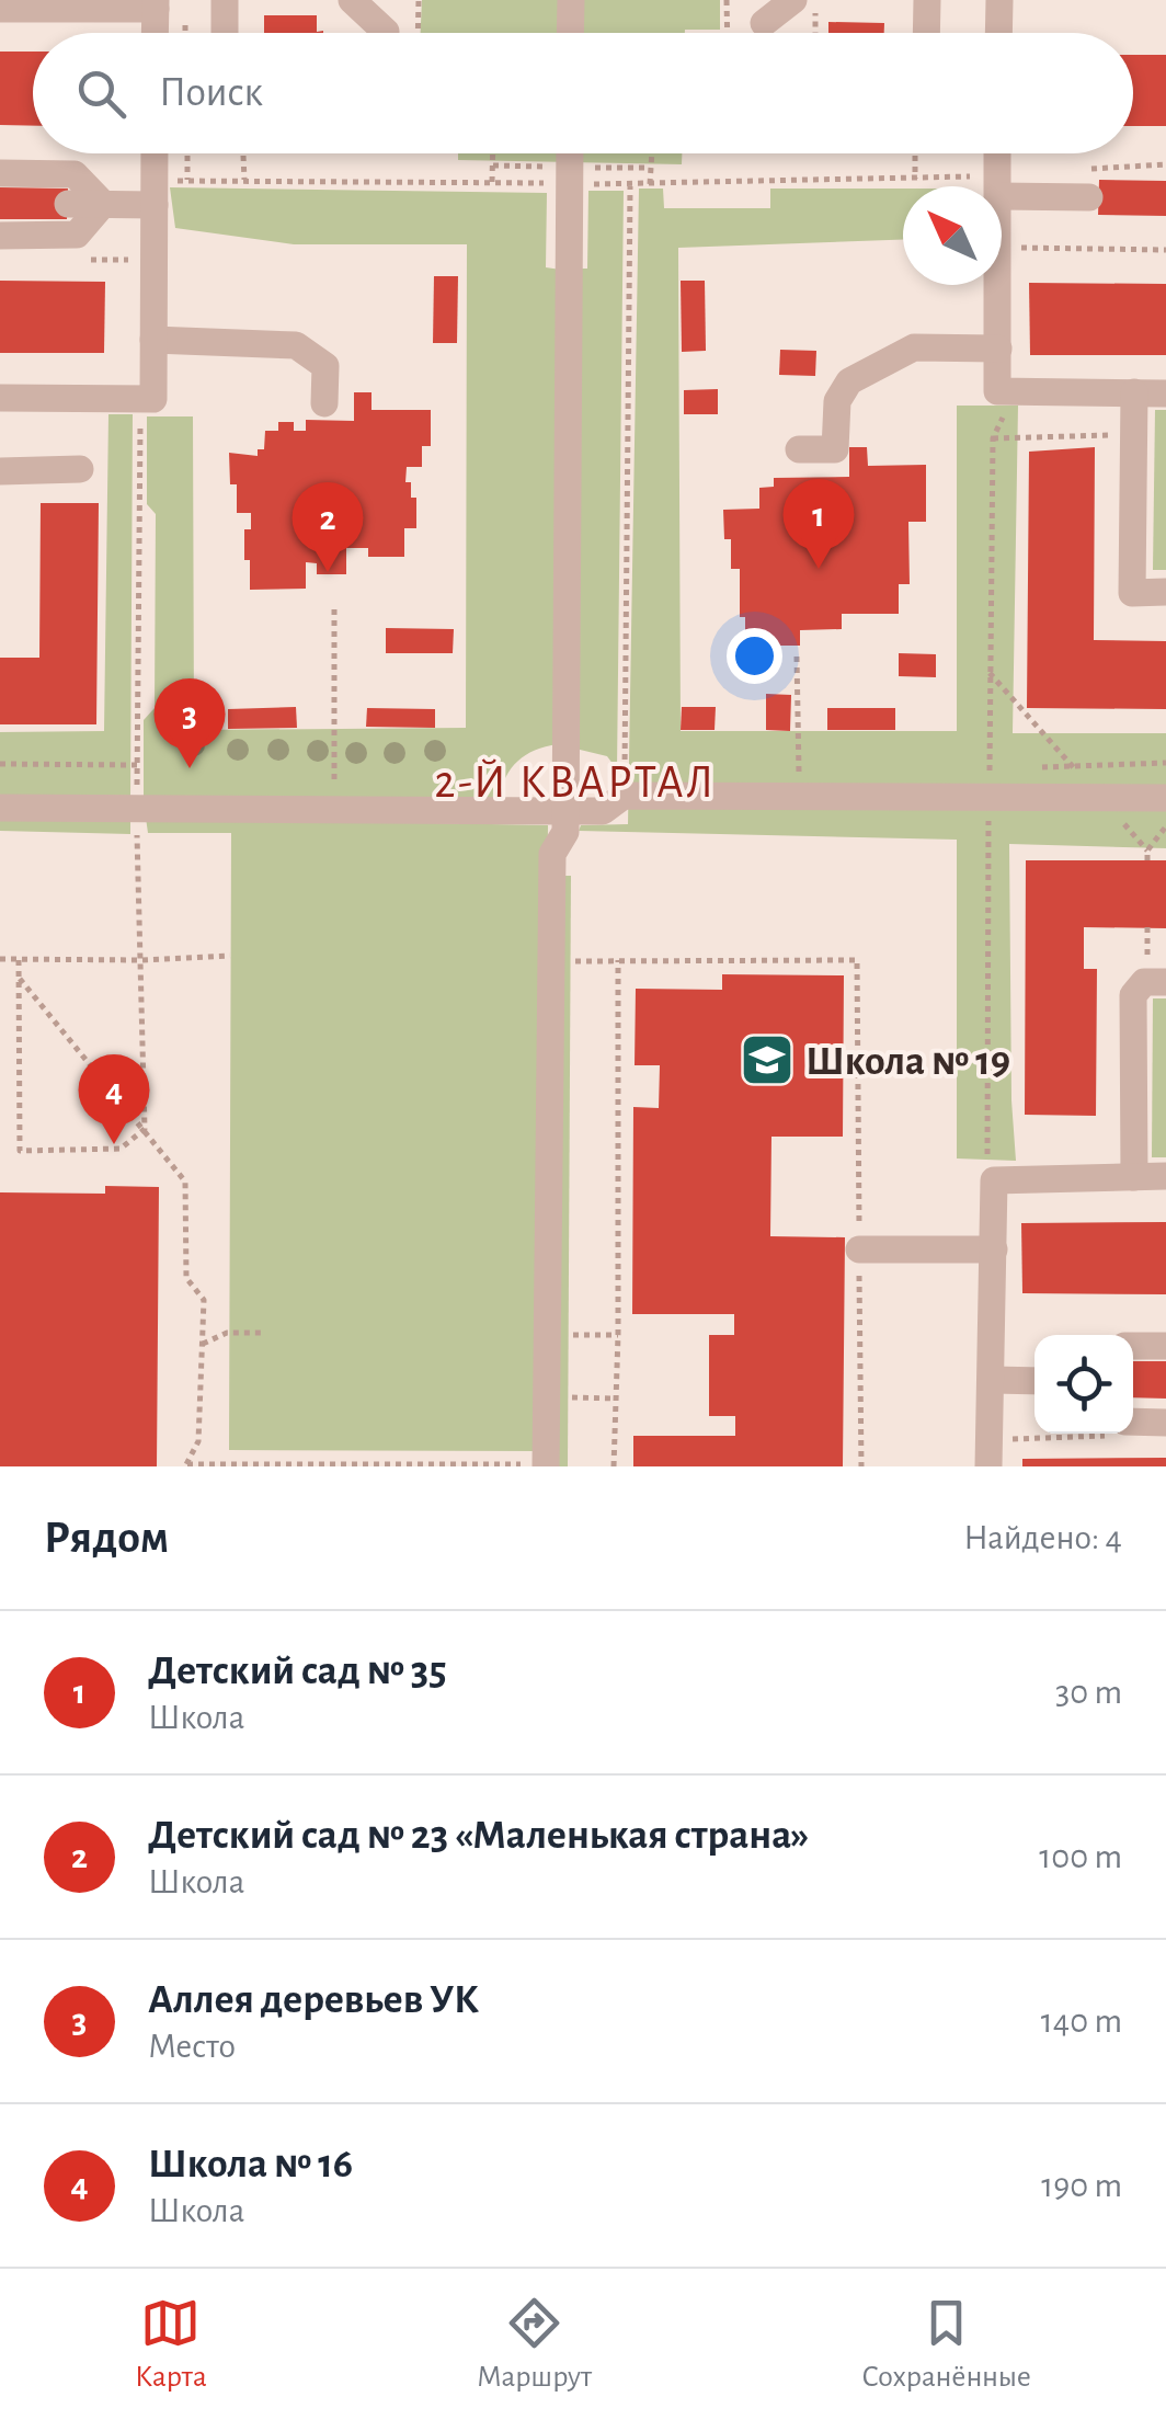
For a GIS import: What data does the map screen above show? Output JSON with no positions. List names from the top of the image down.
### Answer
{
  "districts": ["2-Й КВАРТАЛ"],
  "places": {
    "school or university": ["Школа № 19"]
  },
  "north": "top left",
  "page": {
    "search": "Поиск",
    "pins": [
      "1",
      "2",
      "3",
      "4"
    ],
    "heading": ["Рядом", "Найдено: 4"],
    "list": [
      {
        "mark": "1",
        "name": "Детский сад № 35",
        "note": "Школа",
        "value": "30 m"
      },
      {
        "mark": "2",
        "name": "Детский сад № 23 «Маленькая страна»",
        "note": "Школа",
        "value": "100 m"
      },
      {
        "mark": "3",
        "name": "Аллея деревьев УК",
        "note": "Место",
        "value": "140 m"
      },
      {
        "mark": "4",
        "name": "Школа № 16",
        "note": "Школа",
        "value": "190 m"
      }
    ],
    "nav": ["Карта", "Маршрут", "Сохранённые"]
  }
}
